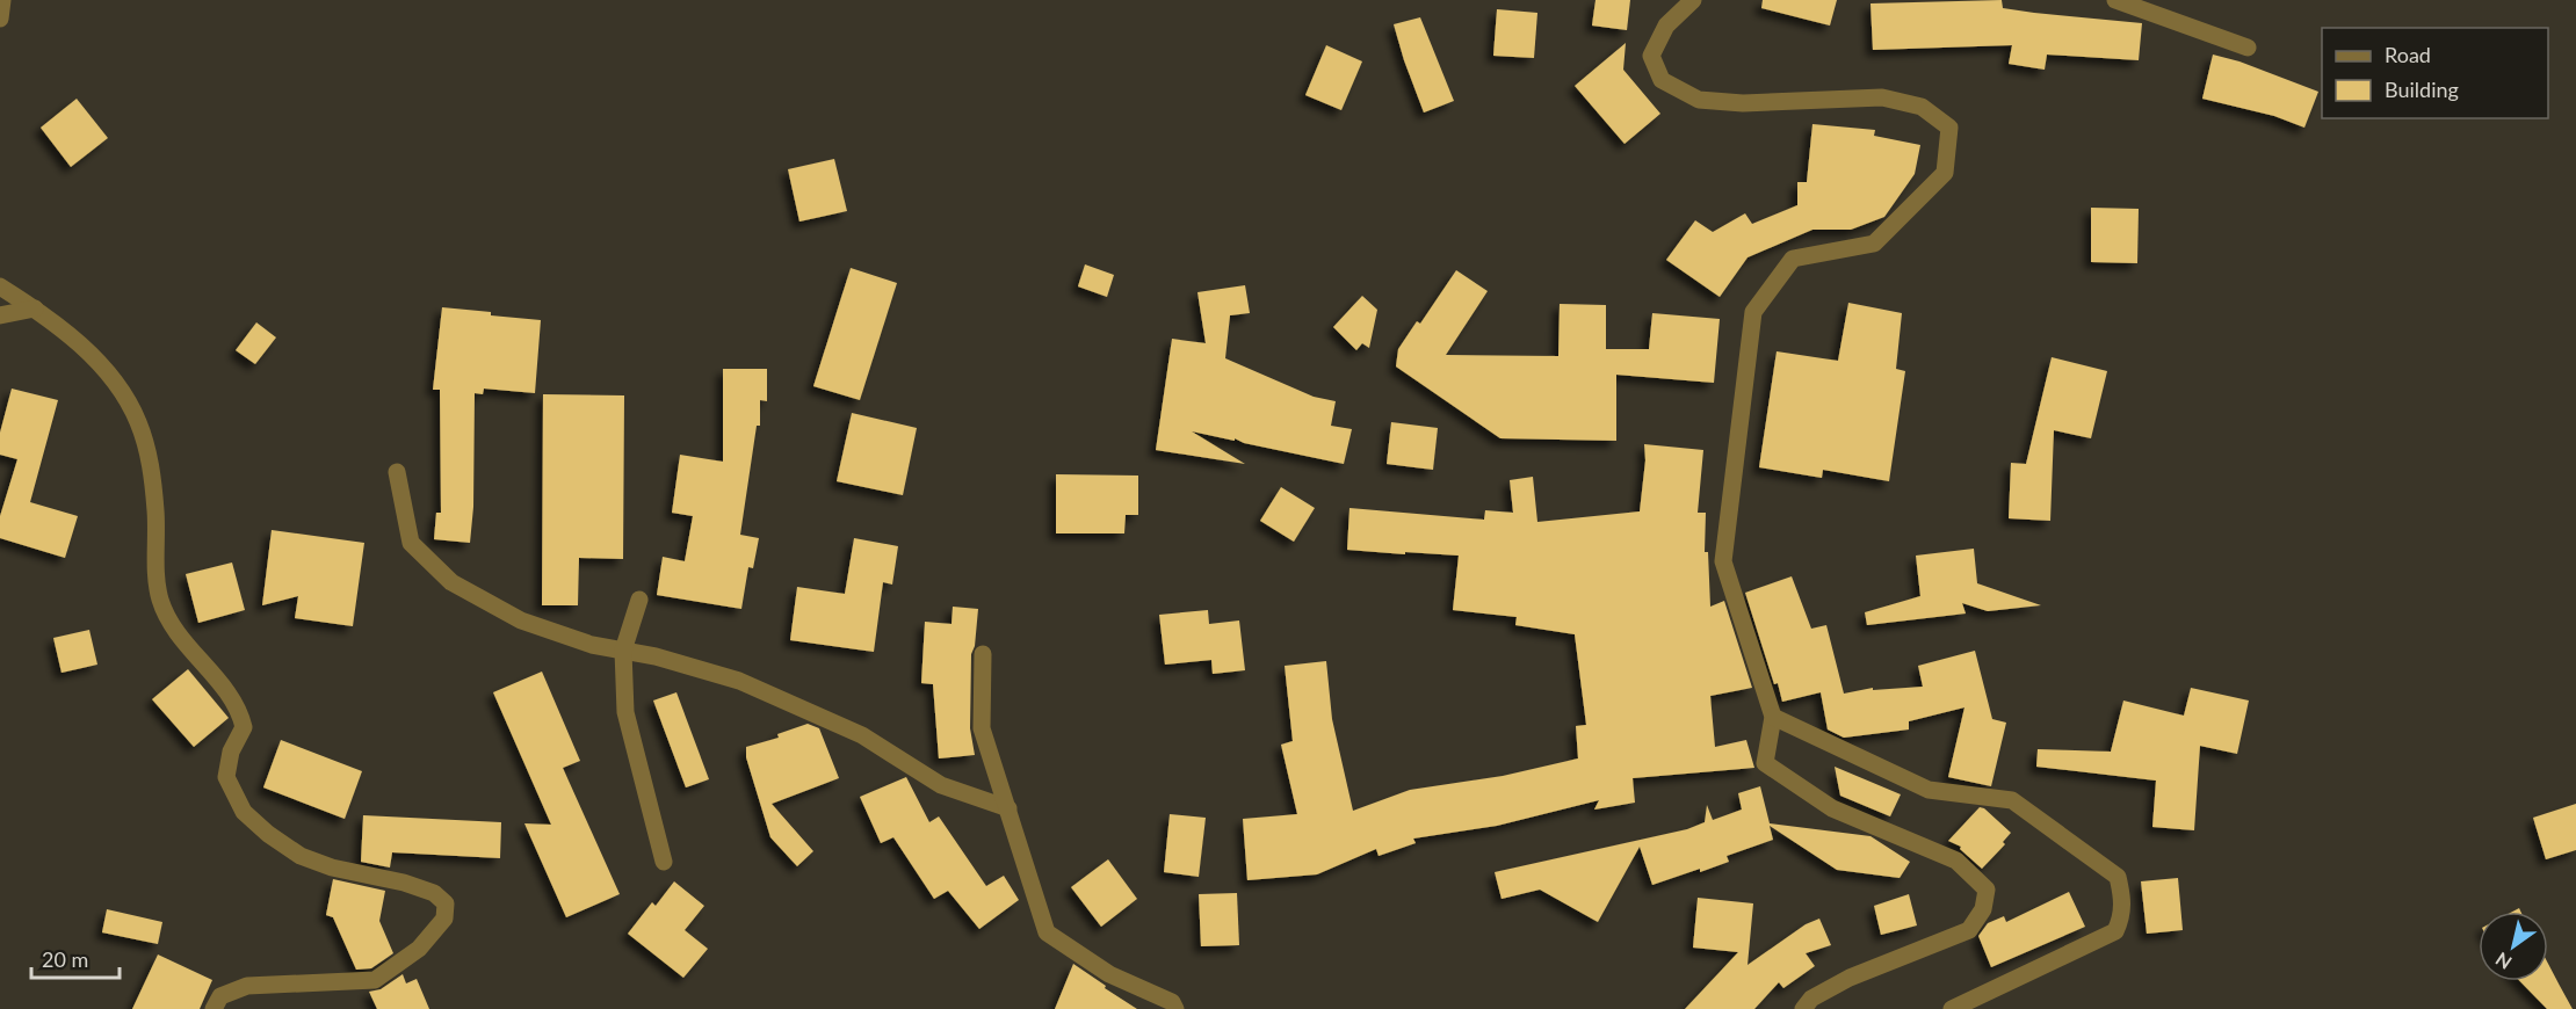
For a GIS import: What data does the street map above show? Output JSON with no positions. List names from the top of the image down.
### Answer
{
  "legend": ["Road", "Building"],
  "scale_bar": "20 m",
  "north": "bottom left"
}
